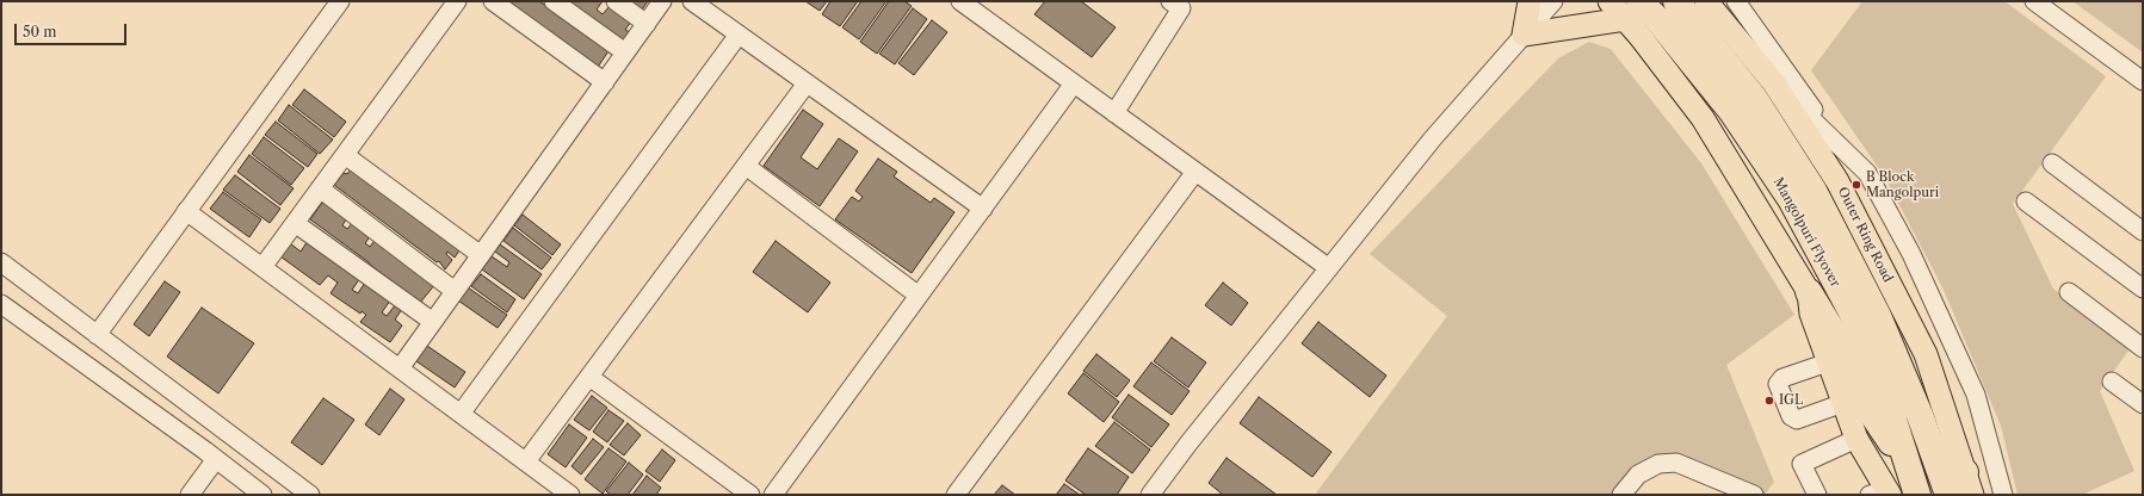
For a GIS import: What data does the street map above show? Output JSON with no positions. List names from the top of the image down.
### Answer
{
  "streets": {
    "highway": ["Mangolpuri Flyover"],
    "main road": ["Outer Ring Road"]
  },
  "places": ["B Block Mangolpuri", "IGL"],
  "scale_bar": "50 m"
}
